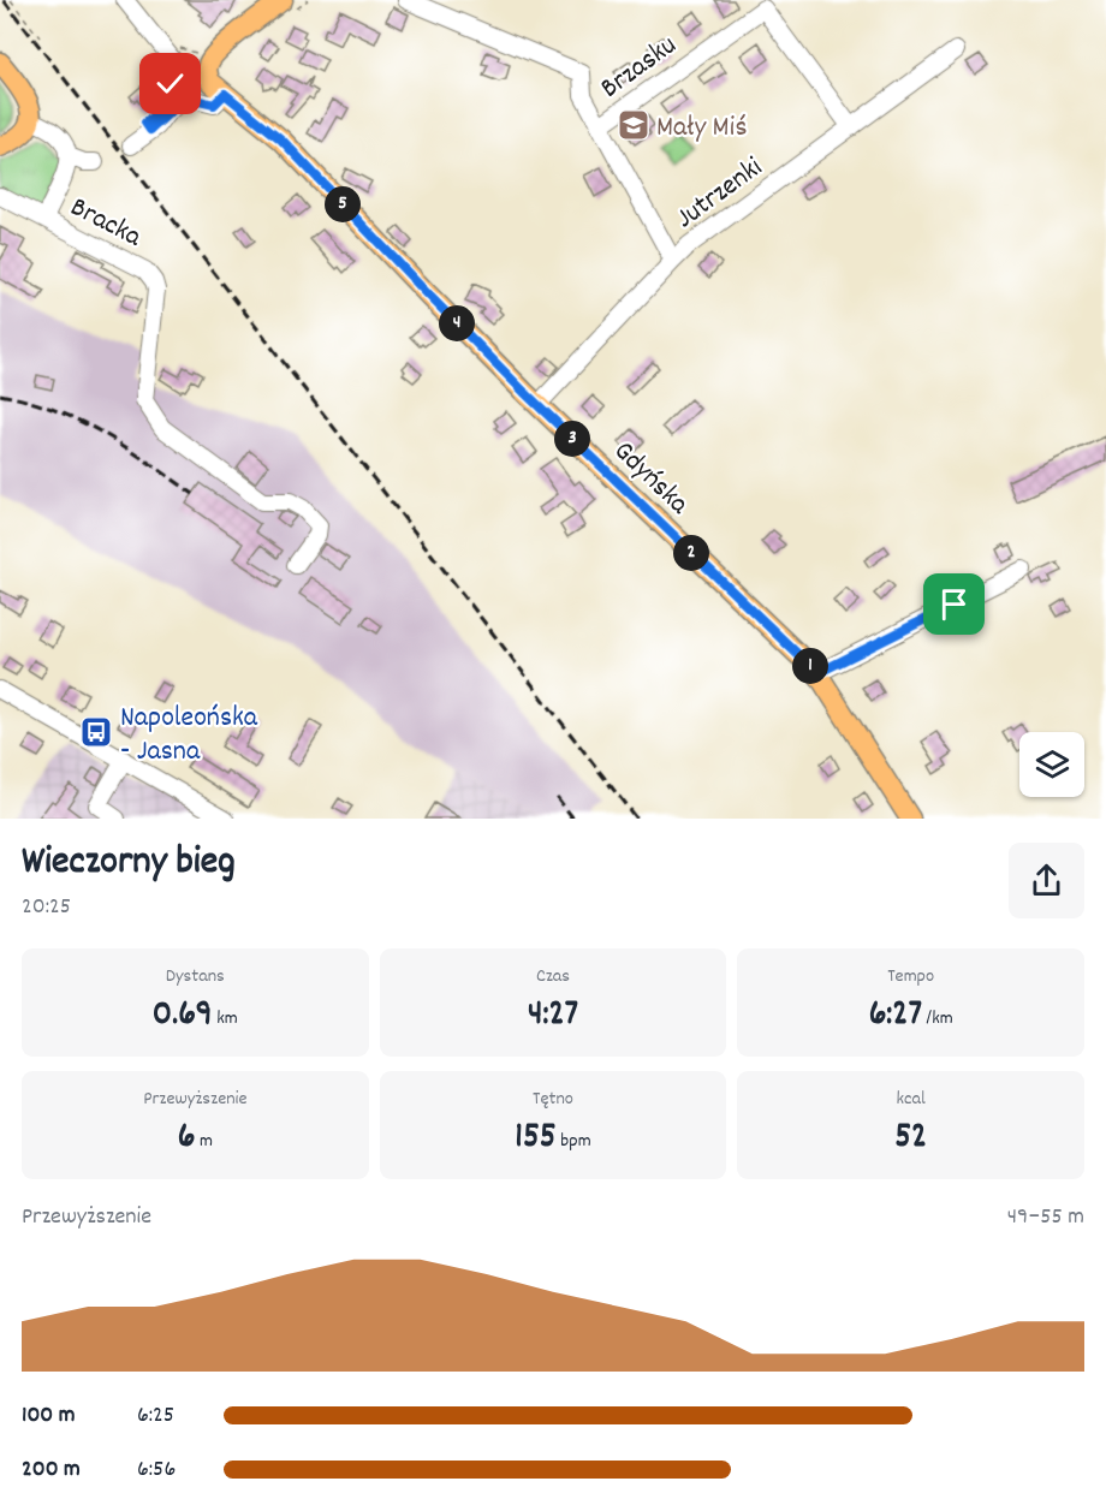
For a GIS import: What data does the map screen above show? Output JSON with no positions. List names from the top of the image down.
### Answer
{
  "streets": {
    "main road": ["Gdyńska"],
    "street": ["Brzasku", "Jutrzenki", "Bracka"]
  },
  "crossings": [
    ["Brzasku", "Jutrzenki"],
    ["Jutrzenki", "Gdyńska"]
  ],
  "places": {
    "school or university": ["Mały Miś"],
    "bus stop": ["Napoleońska - Jasna"]
  },
  "page": {
    "pins": [
      "5",
      "4",
      "3",
      "2",
      "1"
    ],
    "heading": ["Wieczorny bieg", "20:25"],
    "stats": [
      ["Dystans", "0.69 km"],
      ["Czas", "4:27"],
      ["Tempo", "6:27 /km"],
      ["Przewyższenie", "6 m"],
      ["Tętno", "155 bpm"],
      ["kcal", "52"]
    ],
    "chart": ["Przewyższenie", "49–55 m"],
    "list": [
      {
        "name": "100 m",
        "note": "6:25"
      },
      {
        "name": "200 m",
        "note": "6:56"
      }
    ]
  }
}
